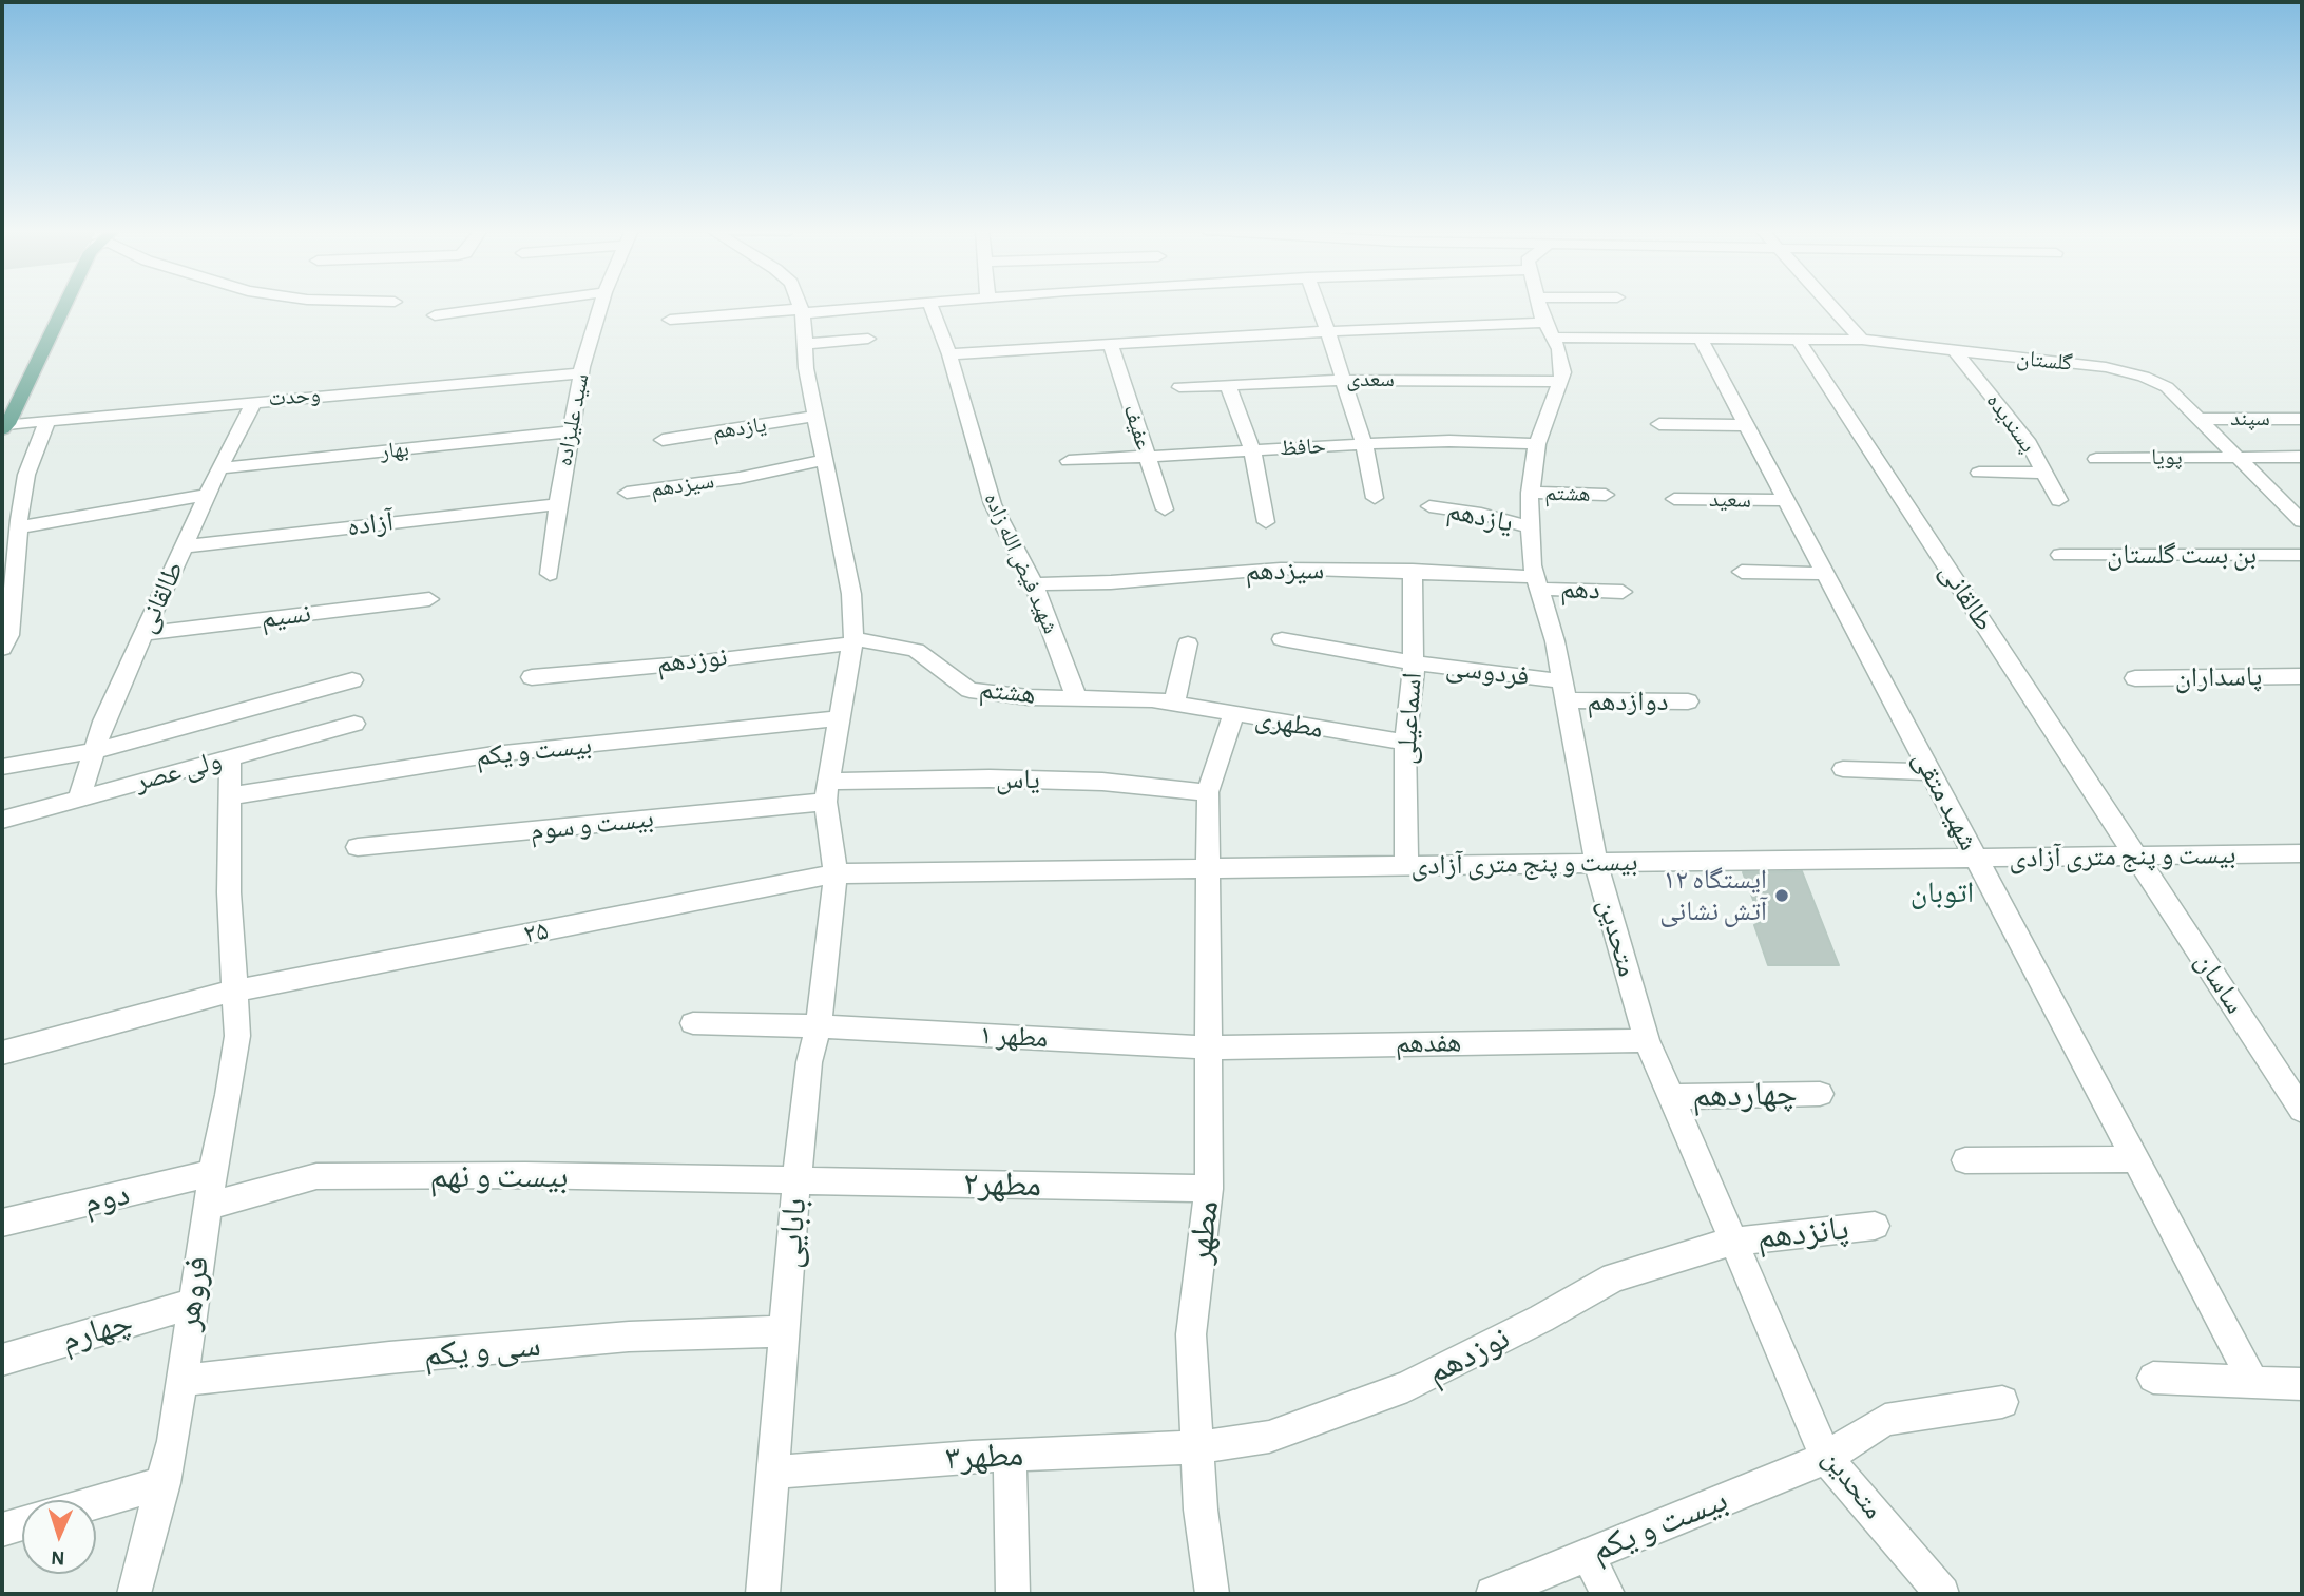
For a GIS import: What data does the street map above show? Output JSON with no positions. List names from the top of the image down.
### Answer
{
  "streets": {
    "street": [
      "گلستان",
      "سعدی",
      "وحدت",
      "سپند",
      "سید علیزاده",
      "پسندیده",
      "عفیف",
      "یازدهم",
      "حافظ",
      "بهار",
      "پویا",
      "سیزدهم",
      "هشتم",
      "سعید",
      "آزاده",
      "بن بست گلستان",
      "شهید فیض الله زاده",
      "دهم",
      "طالقانی",
      "نسیم",
      "نوزدهم",
      "فردوسی",
      "پاسداران",
      "دوازدهم",
      "اسماعیلی",
      "مطهری",
      "بیست و یکم",
      "ولی عصر",
      "یاس",
      "شهید متقی",
      "بیست و سوم",
      "بیست و پنج متری آزادی",
      "۲۵",
      "متحدین",
      "ساسان",
      "مطهر ۱",
      "هفدهم",
      "چهاردهم",
      "بیست و نهم",
      "مطهر۲",
      "دوم",
      "مطهر",
      "بابایی",
      "پانزدهم",
      "فروهر",
      "چهارم",
      "سی و یکم",
      "مطهر۳"
    ]
  },
  "crossings": [
    ["گلستان", "سپند"],
    ["گلستان", "پسندیده"],
    ["گلستان", "عفیف"],
    ["گلستان", "پویا"],
    ["گلستان", "شهید فیض الله زاده"],
    ["گلستان", "طالقانی"],
    ["گلستان", "شهید متقی"],
    ["گلستان", "متحدین"],
    ["سعدی", "متحدین"],
    ["وحدت", "سید علیزاده"],
    ["وحدت", "طالقانی"],
    ["سید علیزاده", "بهار"],
    ["سید علیزاده", "آزاده"],
    ["عفیف", "حافظ"],
    ["یازدهم", "متحدین"],
    ["یازدهم", "بابایی"],
    ["حافظ", "متحدین"],
    ["بهار", "طالقانی"],
    ["سیزدهم", "شهید فیض الله زاده"],
    ["سیزدهم", "دهم"],
    ["سیزدهم", "اسماعیلی"],
    ["سیزدهم", "متحدین"],
    ["سیزدهم", "بابایی"],
    ["هشتم", "شهید فیض الله زاده"],
    ["هشتم", "نوزدهم"],
    ["هشتم", "مطهری"],
    ["هشتم", "متحدین"],
    ["هشتم", "بابایی"],
    ["سعید", "شهید متقی"],
    ["آزاده", "طالقانی"],
    ["دهم", "متحدین"],
    ["طالقانی", "نسیم"],
    ["طالقانی", "ولی عصر"],
    ["طالقانی", "بیست و پنج متری آزادی"],
    ["طالقانی", "ساسان"],
    ["نوزدهم", "متحدین"],
    ["نوزدهم", "مطهر"],
    ["نوزدهم", "بابایی"],
    ["نوزدهم", "پانزدهم"],
    ["نوزدهم", "مطهر۳"],
    ["فردوسی", "دوازدهم"],
    ["فردوسی", "اسماعیلی"],
    ["فردوسی", "متحدین"],
    ["دوازدهم", "متحدین"],
    ["اسماعیلی", "مطهری"],
    ["اسماعیلی", "بیست و پنج متری آزادی"],
    ["مطهری", "مطهر"],
    ["بیست و یکم", "متحدین"],
    ["بیست و یکم", "بابایی"],
    ["بیست و یکم", "فروهر"],
    ["ولی عصر", "فروهر"],
    ["یاس", "بیست و سوم"],
    ["یاس", "مطهر"],
    ["یاس", "بابایی"],
    ["شهید متقی", "بیست و پنج متری آزادی"],
    ["بیست و سوم", "بابایی"],
    ["بیست و پنج متری آزادی", "۲۵"],
    ["بیست و پنج متری آزادی", "متحدین"],
    ["بیست و پنج متری آزادی", "ساسان"],
    ["بیست و پنج متری آزادی", "مطهر"],
    ["بیست و پنج متری آزادی", "بابایی"],
    ["۲۵", "بابایی"],
    ["۲۵", "فروهر"],
    ["متحدین", "هفدهم"],
    ["متحدین", "چهاردهم"],
    ["متحدین", "پانزدهم"],
    ["مطهر ۱", "هفدهم"],
    ["مطهر ۱", "مطهر"],
    ["مطهر ۱", "بابایی"],
    ["هفدهم", "مطهر"],
    ["بیست و نهم", "مطهر۲"],
    ["بیست و نهم", "بابایی"],
    ["بیست و نهم", "فروهر"],
    ["مطهر۲", "مطهر"],
    ["مطهر۲", "بابایی"],
    ["دوم", "فروهر"],
    ["مطهر", "مطهر۳"],
    ["بابایی", "سی و یکم"],
    ["بابایی", "مطهر۳"],
    ["فروهر", "چهارم"],
    ["فروهر", "سی و یکم"]
  ],
  "districts": ["اتوبان"],
  "places": ["ایستگاه ۱۲ آتش نشانی"],
  "north": "bottom"
}
